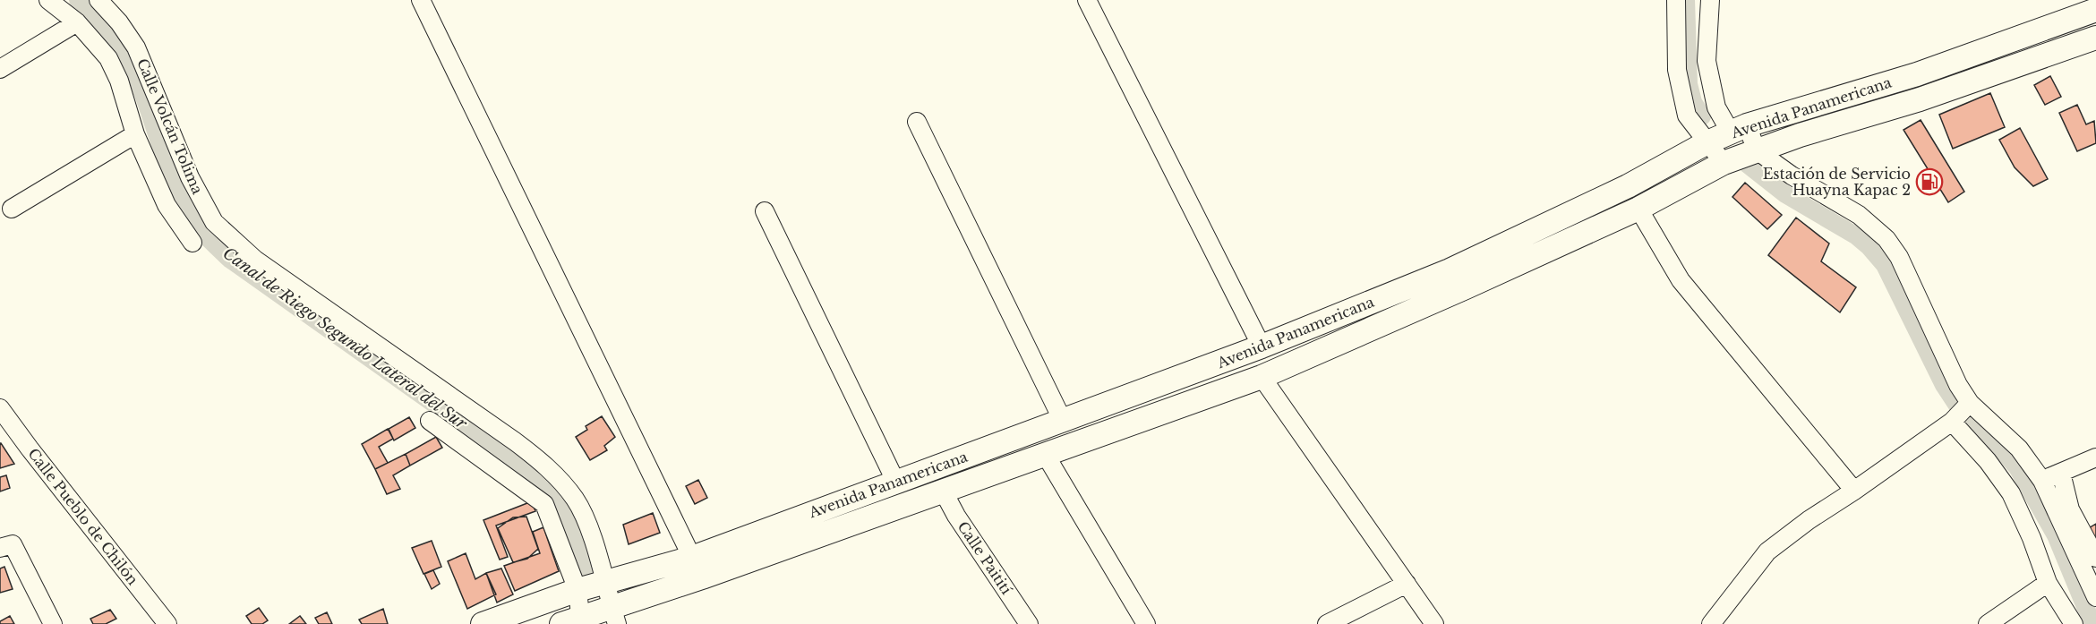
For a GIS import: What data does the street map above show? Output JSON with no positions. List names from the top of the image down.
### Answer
{
  "streets": {
    "main road": ["Avenida Panamericana"],
    "street": ["Calle Volcán Tolima", "Calle Pueblo de Chilón", "Calle Paitití"]
  },
  "crossings": [
    ["Avenida Panamericana", "Calle Volcán Tolima"],
    ["Avenida Panamericana", "Calle Paitití"]
  ],
  "water": ["Canal de Riego Segundo Lateral del Sur"],
  "places": {
    "fuel station": ["Estación de Servicio Huayna Kapac 2"]
  }
}
